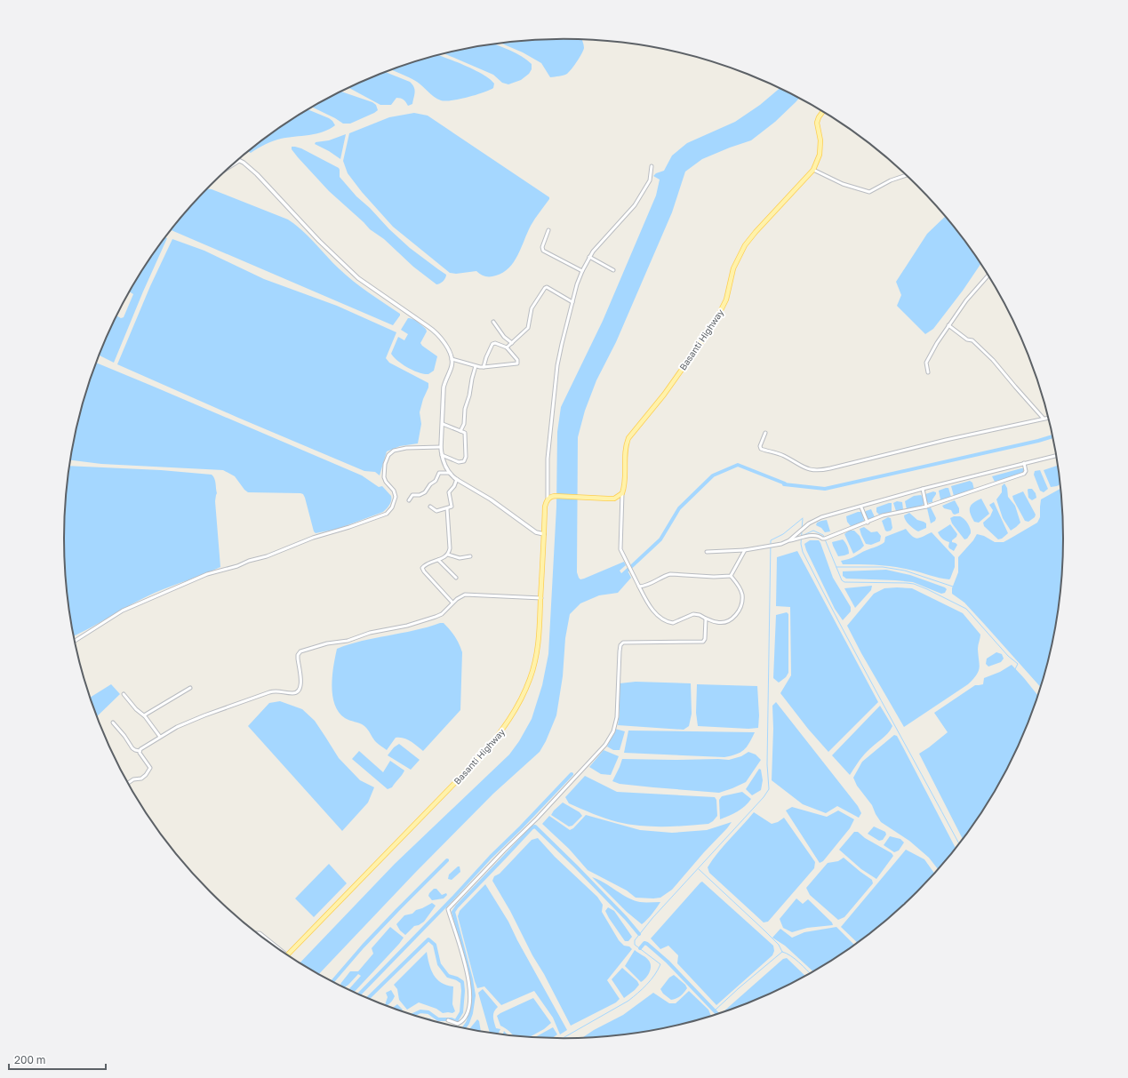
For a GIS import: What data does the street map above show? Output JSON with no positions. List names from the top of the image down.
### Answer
{
  "streets": {
    "main road": ["Basanti Highway"]
  },
  "scale_bar": "200 m"
}
